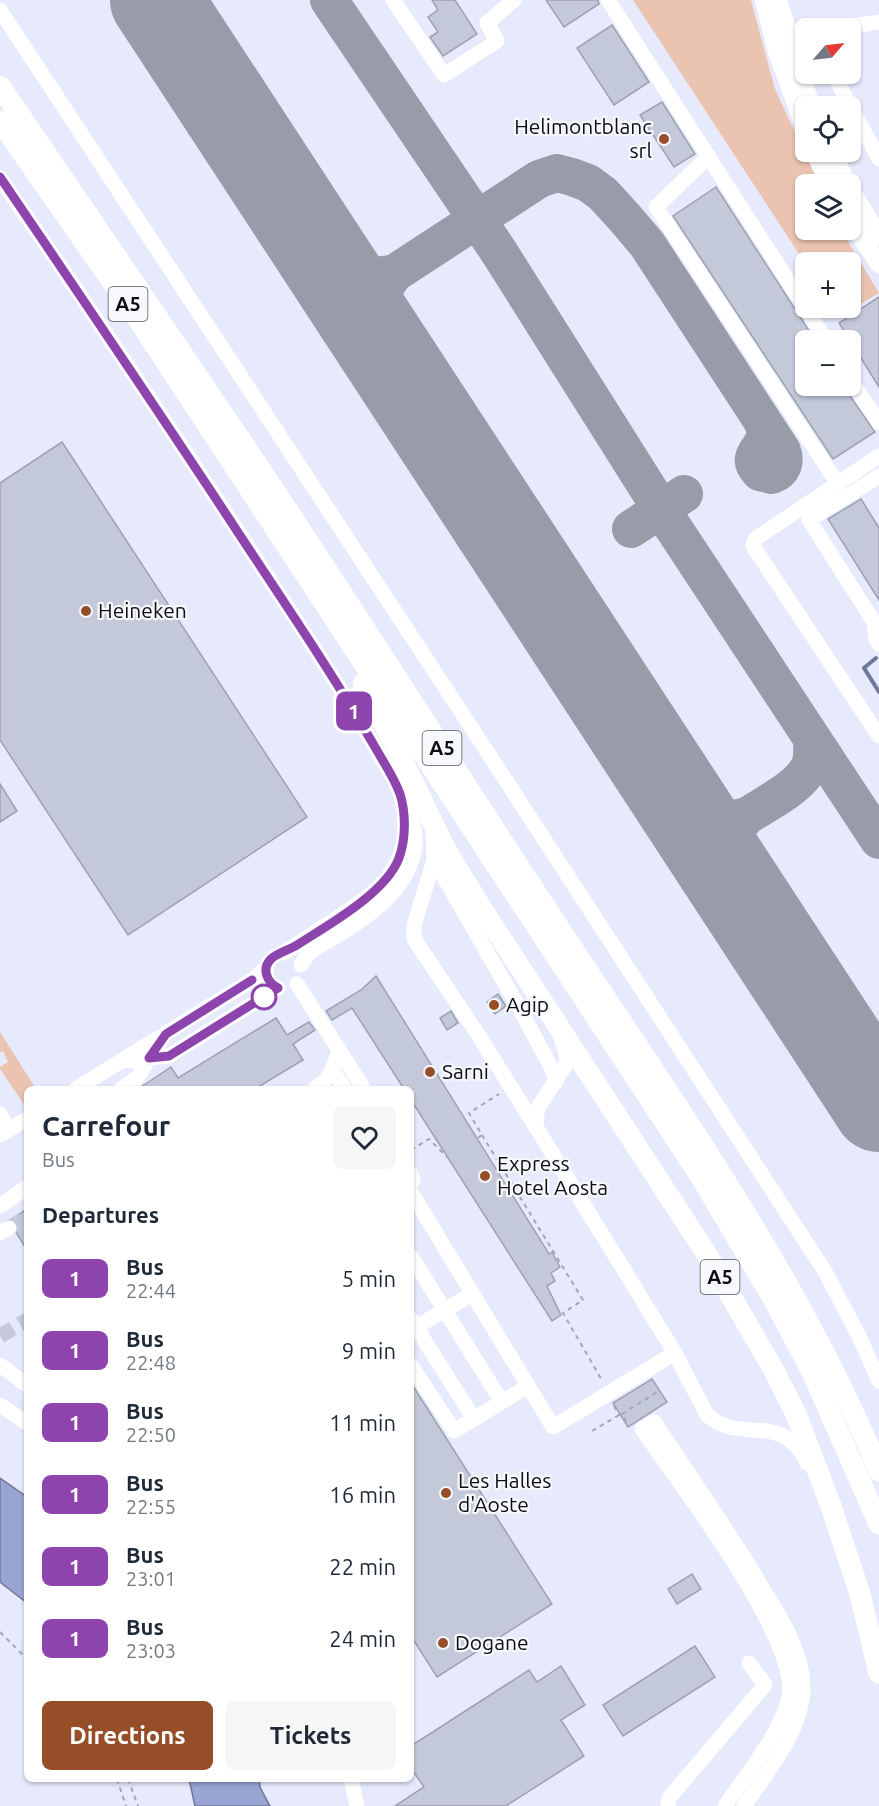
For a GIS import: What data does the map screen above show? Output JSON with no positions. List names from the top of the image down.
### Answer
{
  "streets": {
    "highway": ["A5"]
  },
  "places": [
    "Helimontblanc srl",
    "Heineken",
    "Agip",
    "Sarni",
    "Express Hotel Aosta",
    "Les Halles d'Aoste",
    "Dogane"
  ],
  "lines": ["bus line 1"],
  "north": "top right",
  "page": {
    "on_map": "1",
    "map_buttons": ["+", "−"],
    "heading": [
      ["Carrefour", "Bus"],
      "Departures"
    ],
    "list": [
      {
        "mark": "1",
        "name": "Bus",
        "note": "22:44",
        "value": "5 min"
      },
      {
        "mark": "1",
        "name": "Bus",
        "note": "22:48",
        "value": "9 min"
      },
      {
        "mark": "1",
        "name": "Bus",
        "note": "22:50",
        "value": "11 min"
      },
      {
        "mark": "1",
        "name": "Bus",
        "note": "22:55",
        "value": "16 min"
      },
      {
        "mark": "1",
        "name": "Bus",
        "note": "23:01",
        "value": "22 min"
      },
      {
        "mark": "1",
        "name": "Bus",
        "note": "23:03",
        "value": "24 min"
      }
    ],
    "buttons": ["Directions", "Tickets"]
  }
}
